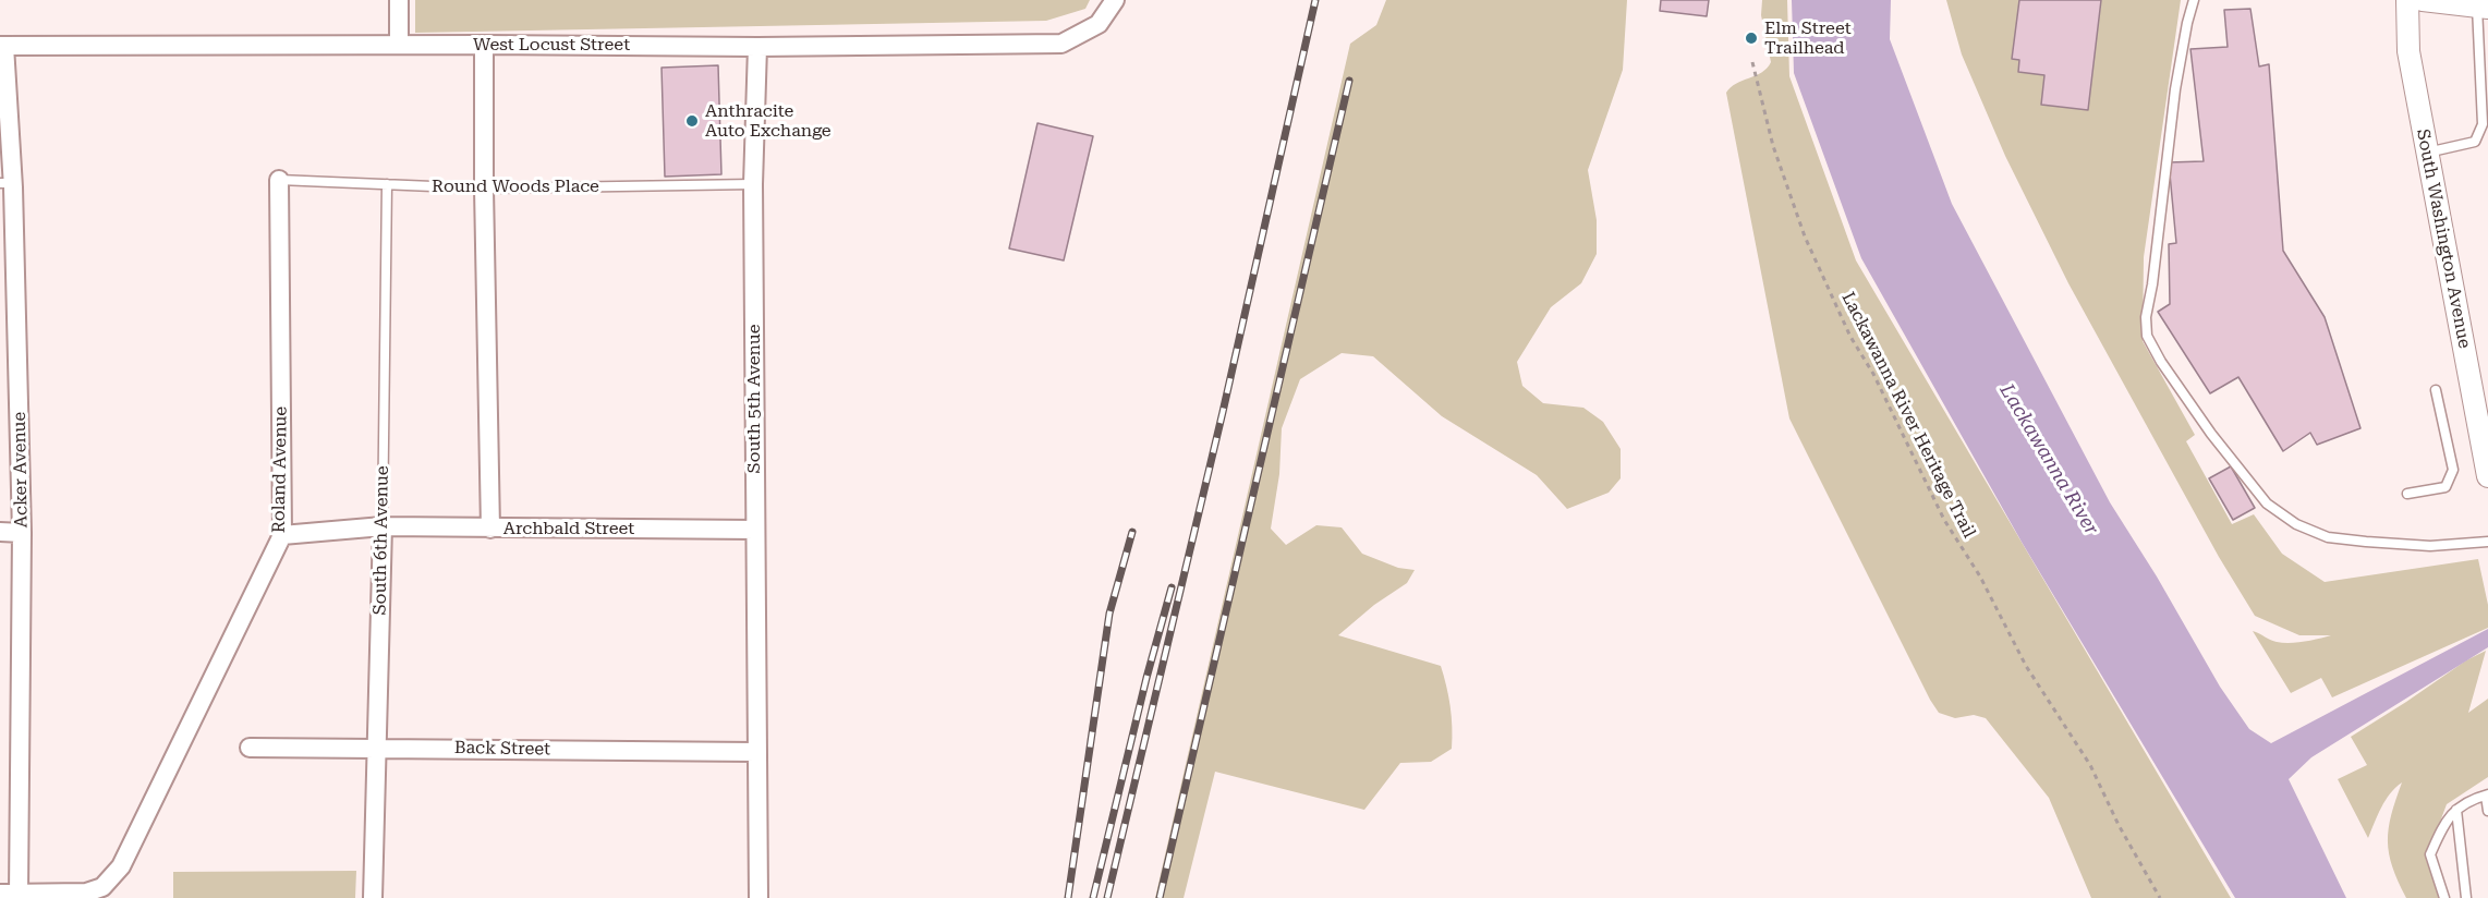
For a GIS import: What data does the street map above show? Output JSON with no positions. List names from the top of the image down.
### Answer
{
  "streets": {
    "street": [
      "West Locust Street",
      "South Washington Avenue",
      "South 5th Avenue",
      "Acker Avenue",
      "Roland Avenue",
      "Archbald Street",
      "South 6th Avenue",
      "Back Street"
    ],
    "lane": ["Round Woods Place"],
    "path": ["Lackawanna River Heritage Trail"]
  },
  "crossings": [
    ["West Locust Street", "South 5th Avenue"],
    ["West Locust Street", "Acker Avenue"],
    ["Round Woods Place", "South 5th Avenue"],
    ["Round Woods Place", "Roland Avenue"],
    ["Round Woods Place", "South 6th Avenue"],
    ["South 5th Avenue", "Archbald Street"],
    ["South 5th Avenue", "Back Street"],
    ["Acker Avenue", "Roland Avenue"],
    ["Roland Avenue", "Archbald Street"],
    ["Archbald Street", "South 6th Avenue"],
    ["South 6th Avenue", "Back Street"]
  ],
  "water": ["Lackawanna River"],
  "places": ["Elm Street Trailhead", "Anthracite Auto Exchange"]
}
